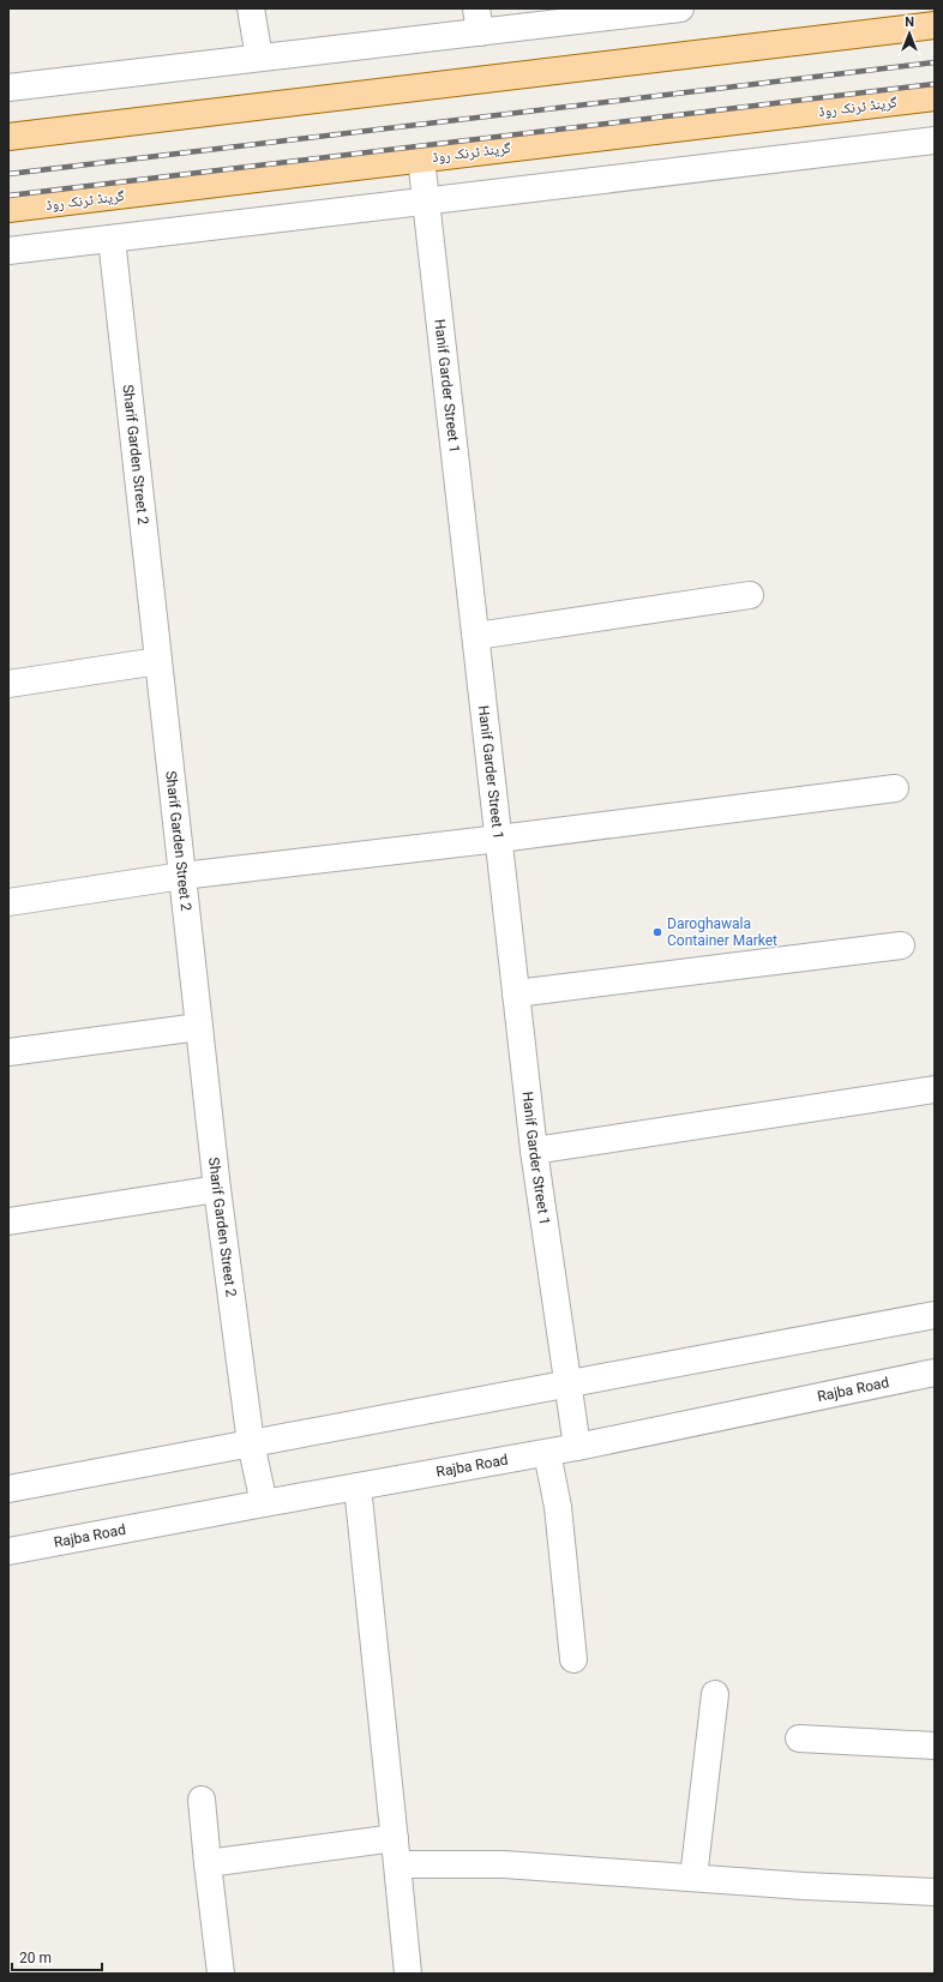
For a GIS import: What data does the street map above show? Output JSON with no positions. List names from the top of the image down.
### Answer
{
  "streets": {
    "main road": ["گرینڈ ٹرنک روڈ"],
    "street": ["Hanif Garder Street 1", "Sharif Garden Street 2", "Rajba Road"]
  },
  "crossings": [
    ["گرینڈ ٹرنک روڈ", "Hanif Garder Street 1"],
    ["Hanif Garder Street 1", "Rajba Road"],
    ["Sharif Garden Street 2", "Rajba Road"]
  ],
  "places": ["Daroghawala Container Market"],
  "scale_bar": "20 m",
  "north": "top"
}
